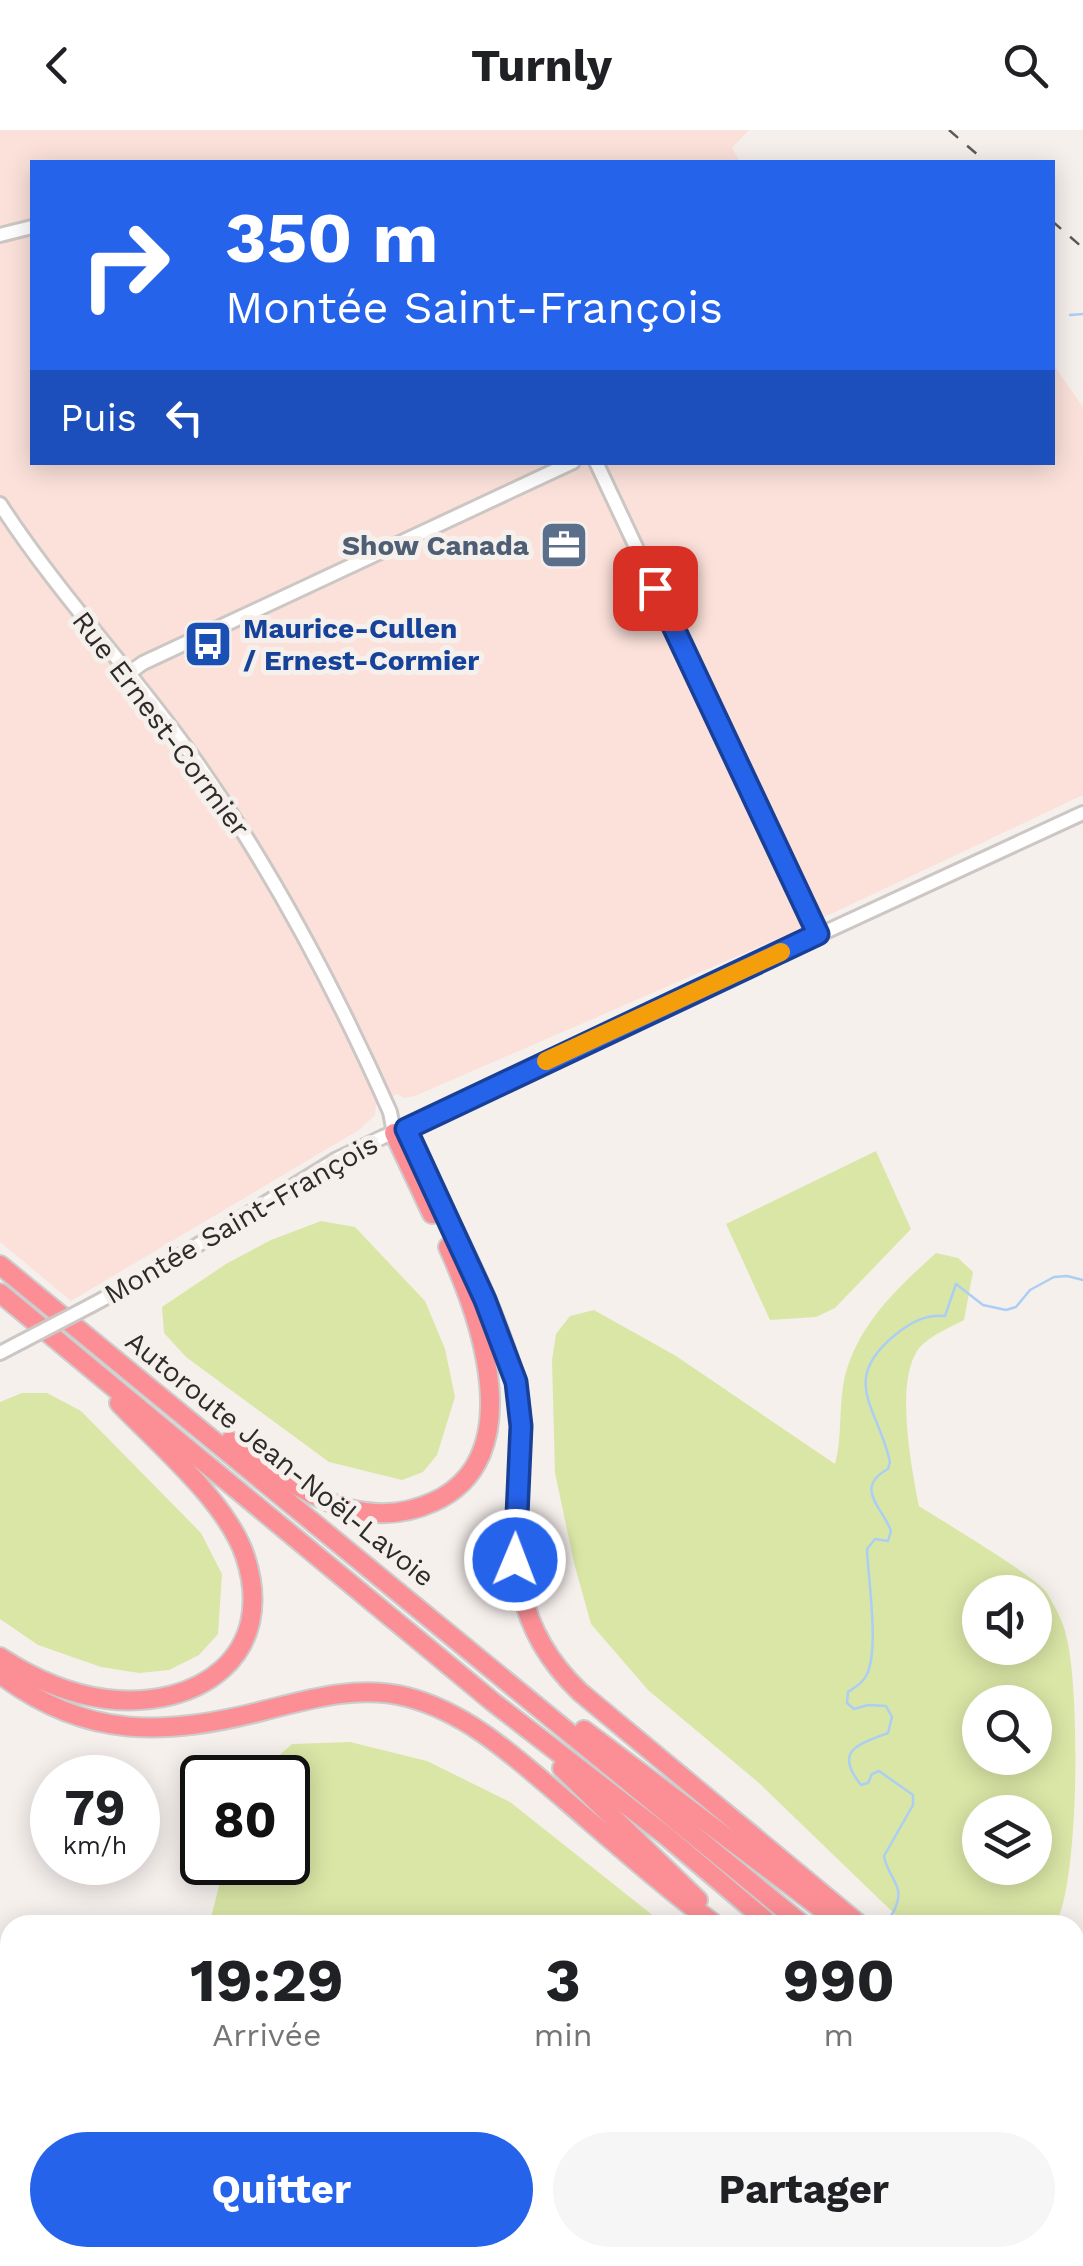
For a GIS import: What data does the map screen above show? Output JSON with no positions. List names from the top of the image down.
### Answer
{
  "streets": {
    "highway": ["Autoroute Jean-Noël-Lavoie"],
    "street": ["Rue Ernest-Cormier", "Montée Saint-François"]
  },
  "crossings": [
    ["Rue Ernest-Cormier", "Montée Saint-François"]
  ],
  "places": {
    "office": ["Show Canada"],
    "bus stop": ["Maurice-Cullen / Ernest-Cormier"]
  },
  "page": {
    "header": "Turnly",
    "turn": ["350 m", "Montée Saint-François"],
    "then": "Puis",
    "speed": "79 km/h",
    "limit": "80",
    "eta": [
      "19:29",
      "Arrivée",
      "3",
      "min",
      "990",
      "m"
    ],
    "buttons": ["Quitter", "Partager"]
  }
}
